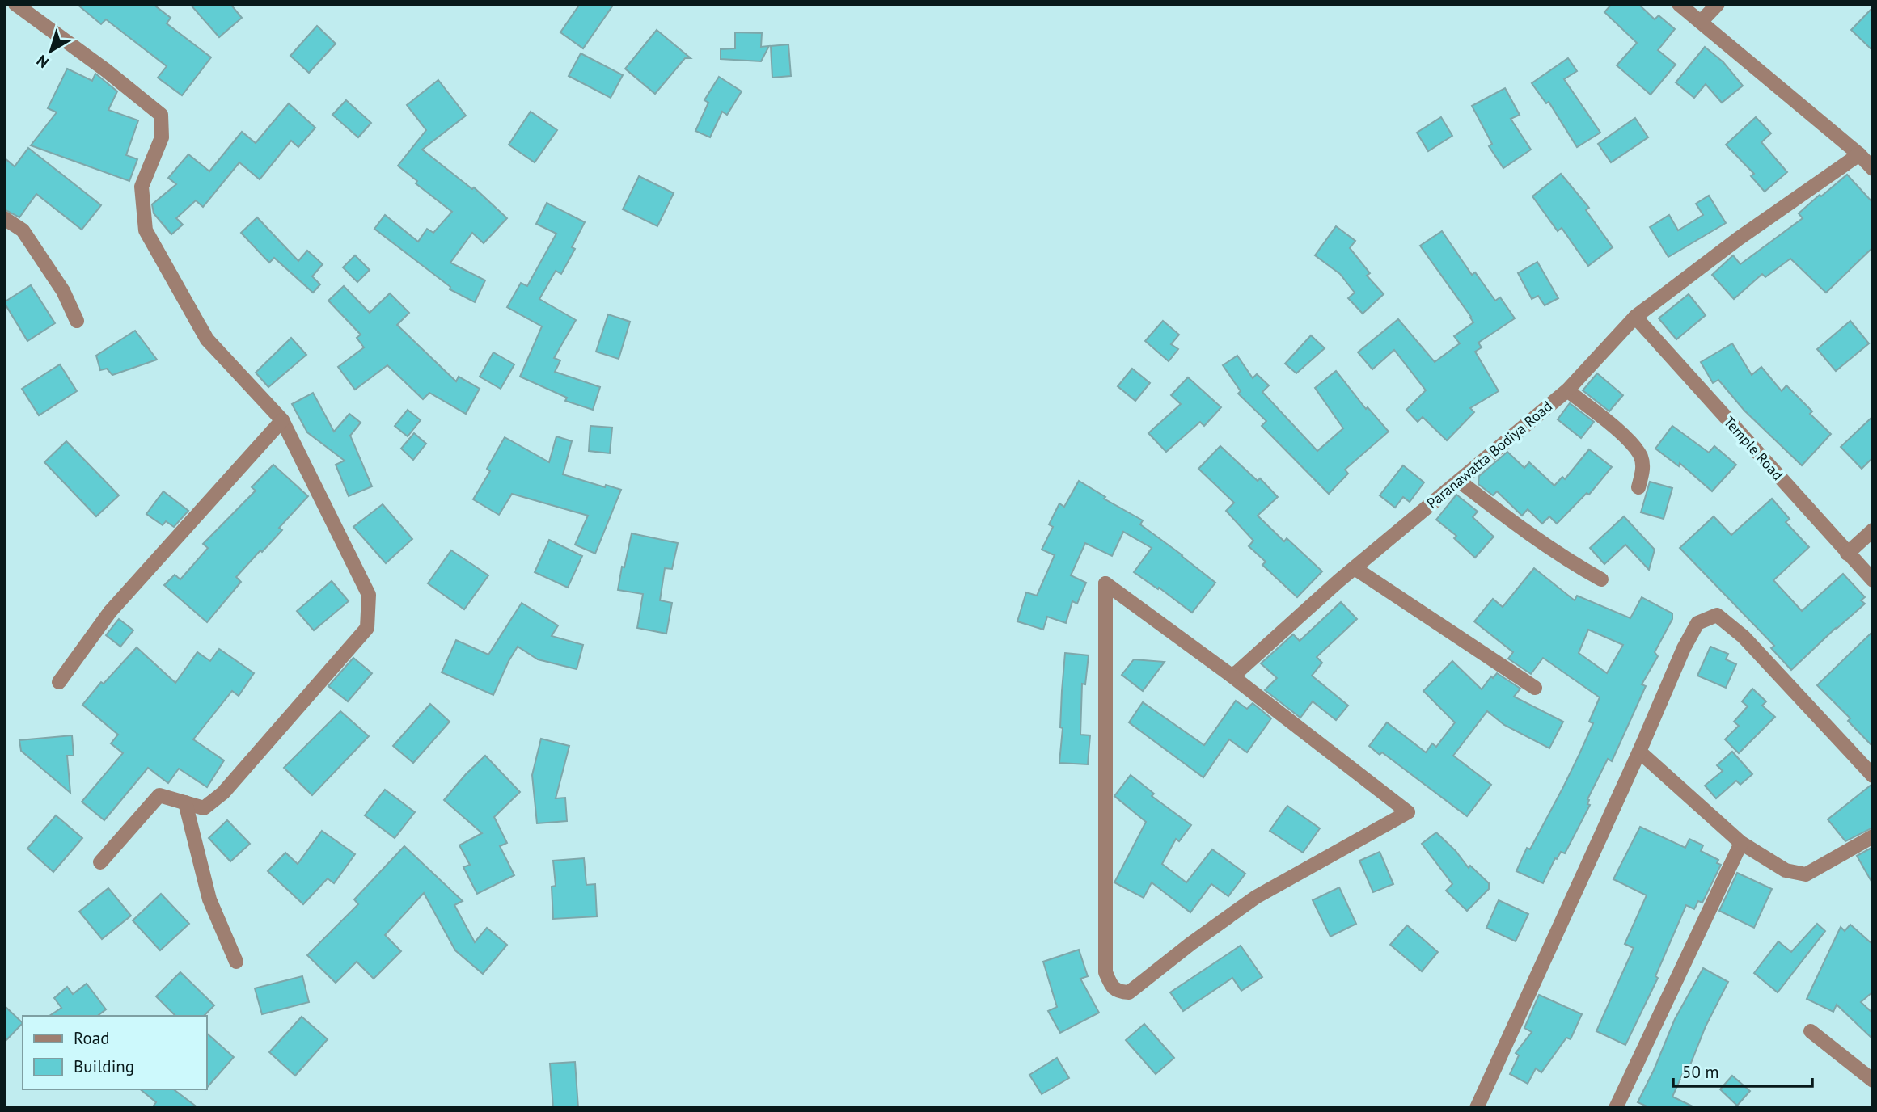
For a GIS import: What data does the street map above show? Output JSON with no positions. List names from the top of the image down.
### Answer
{
  "streets": {
    "street": ["Temple Road", "Paranawatta Bodiya Road"]
  },
  "crossings": [
    ["Temple Road", "Paranawatta Bodiya Road"]
  ],
  "legend": ["Road", "Building"],
  "scale_bar": "50 m",
  "north": "bottom left"
}
